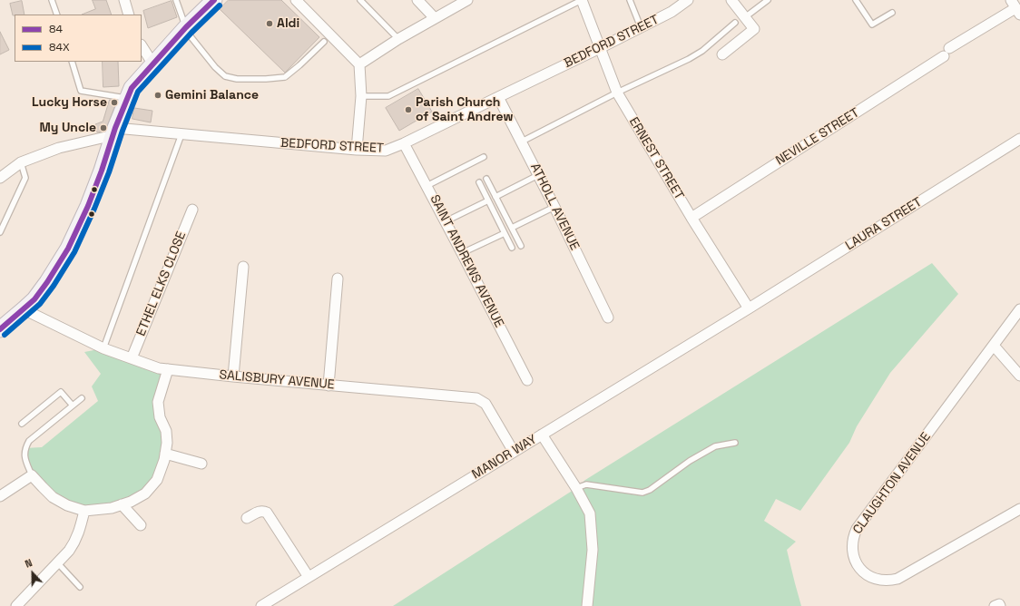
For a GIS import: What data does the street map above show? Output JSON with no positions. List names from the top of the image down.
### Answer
{
  "streets": {
    "street": [
      "BEDFORD STREET",
      "NEVILLE STREET",
      "ERNEST STREET",
      "ATHOLL AVENUE",
      "LAURA STREET",
      "SAINT ANDREWS AVENUE",
      "ETHEL ELKS CLOSE",
      "SALISBURY AVENUE",
      "MANOR WAY",
      "CLAUGHTON AVENUE"
    ]
  },
  "crossings": [
    ["BEDFORD STREET", "ERNEST STREET"],
    ["BEDFORD STREET", "ATHOLL AVENUE"],
    ["BEDFORD STREET", "SAINT ANDREWS AVENUE"],
    ["NEVILLE STREET", "ERNEST STREET"],
    ["ERNEST STREET", "LAURA STREET"],
    ["ERNEST STREET", "MANOR WAY"],
    ["LAURA STREET", "MANOR WAY"],
    ["ETHEL ELKS CLOSE", "SALISBURY AVENUE"],
    ["SALISBURY AVENUE", "MANOR WAY"]
  ],
  "places": [
    "Aldi",
    "Gemini Balance",
    "Lucky Horse",
    "Parish Church of Saint Andrew",
    "My Uncle"
  ],
  "lines": ["transit line 84", "transit line 84X"],
  "legend": ["84", "84X"],
  "north": "top"
}
